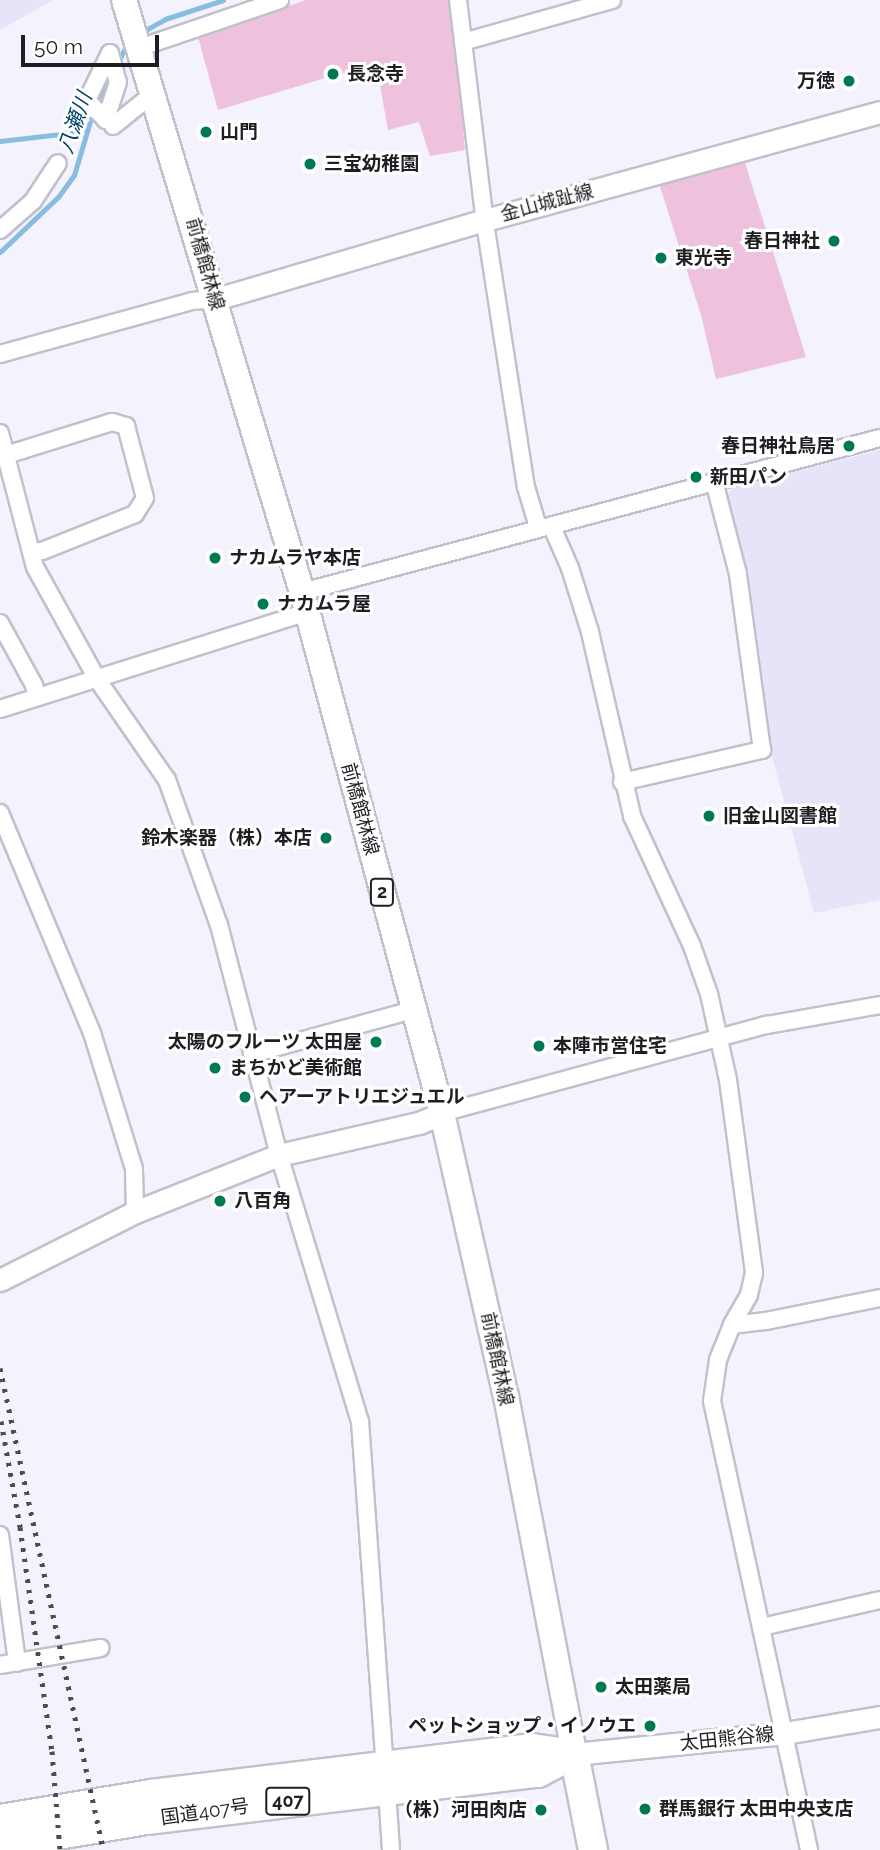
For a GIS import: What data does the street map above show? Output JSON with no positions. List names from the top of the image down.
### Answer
{
  "streets": {
    "highway": ["407", "国道407号"],
    "main road": [
      "金山城趾線",
      "前橋館林線",
      "2",
      "太田熊谷線"
    ]
  },
  "crossings": [
    ["金山城趾線", "前橋館林線"],
    ["前橋館林線", "太田熊谷線"],
    ["前橋館林線", "国道407号"],
    ["太田熊谷線", "国道407号"]
  ],
  "water": ["八瀬川"],
  "places": [
    "長念寺",
    "万徳",
    "山門",
    "三宝幼稚園",
    "春日神社",
    "東光寺",
    "春日神社鳥居",
    "新田パン",
    "ナカムラヤ本店",
    "ナカムラ屋",
    "旧金山図書館",
    "鈴木楽器（株）本店",
    "太陽のフルーツ 太田屋",
    "本陣市営住宅",
    "まちかど美術館",
    "ヘアーアトリエジュエル",
    "八百角",
    "太田薬局",
    "ペットショップ・イノウエ",
    "群馬銀行 太田中央支店",
    "（株）河田肉店"
  ],
  "scale_bar": "50 m"
}
